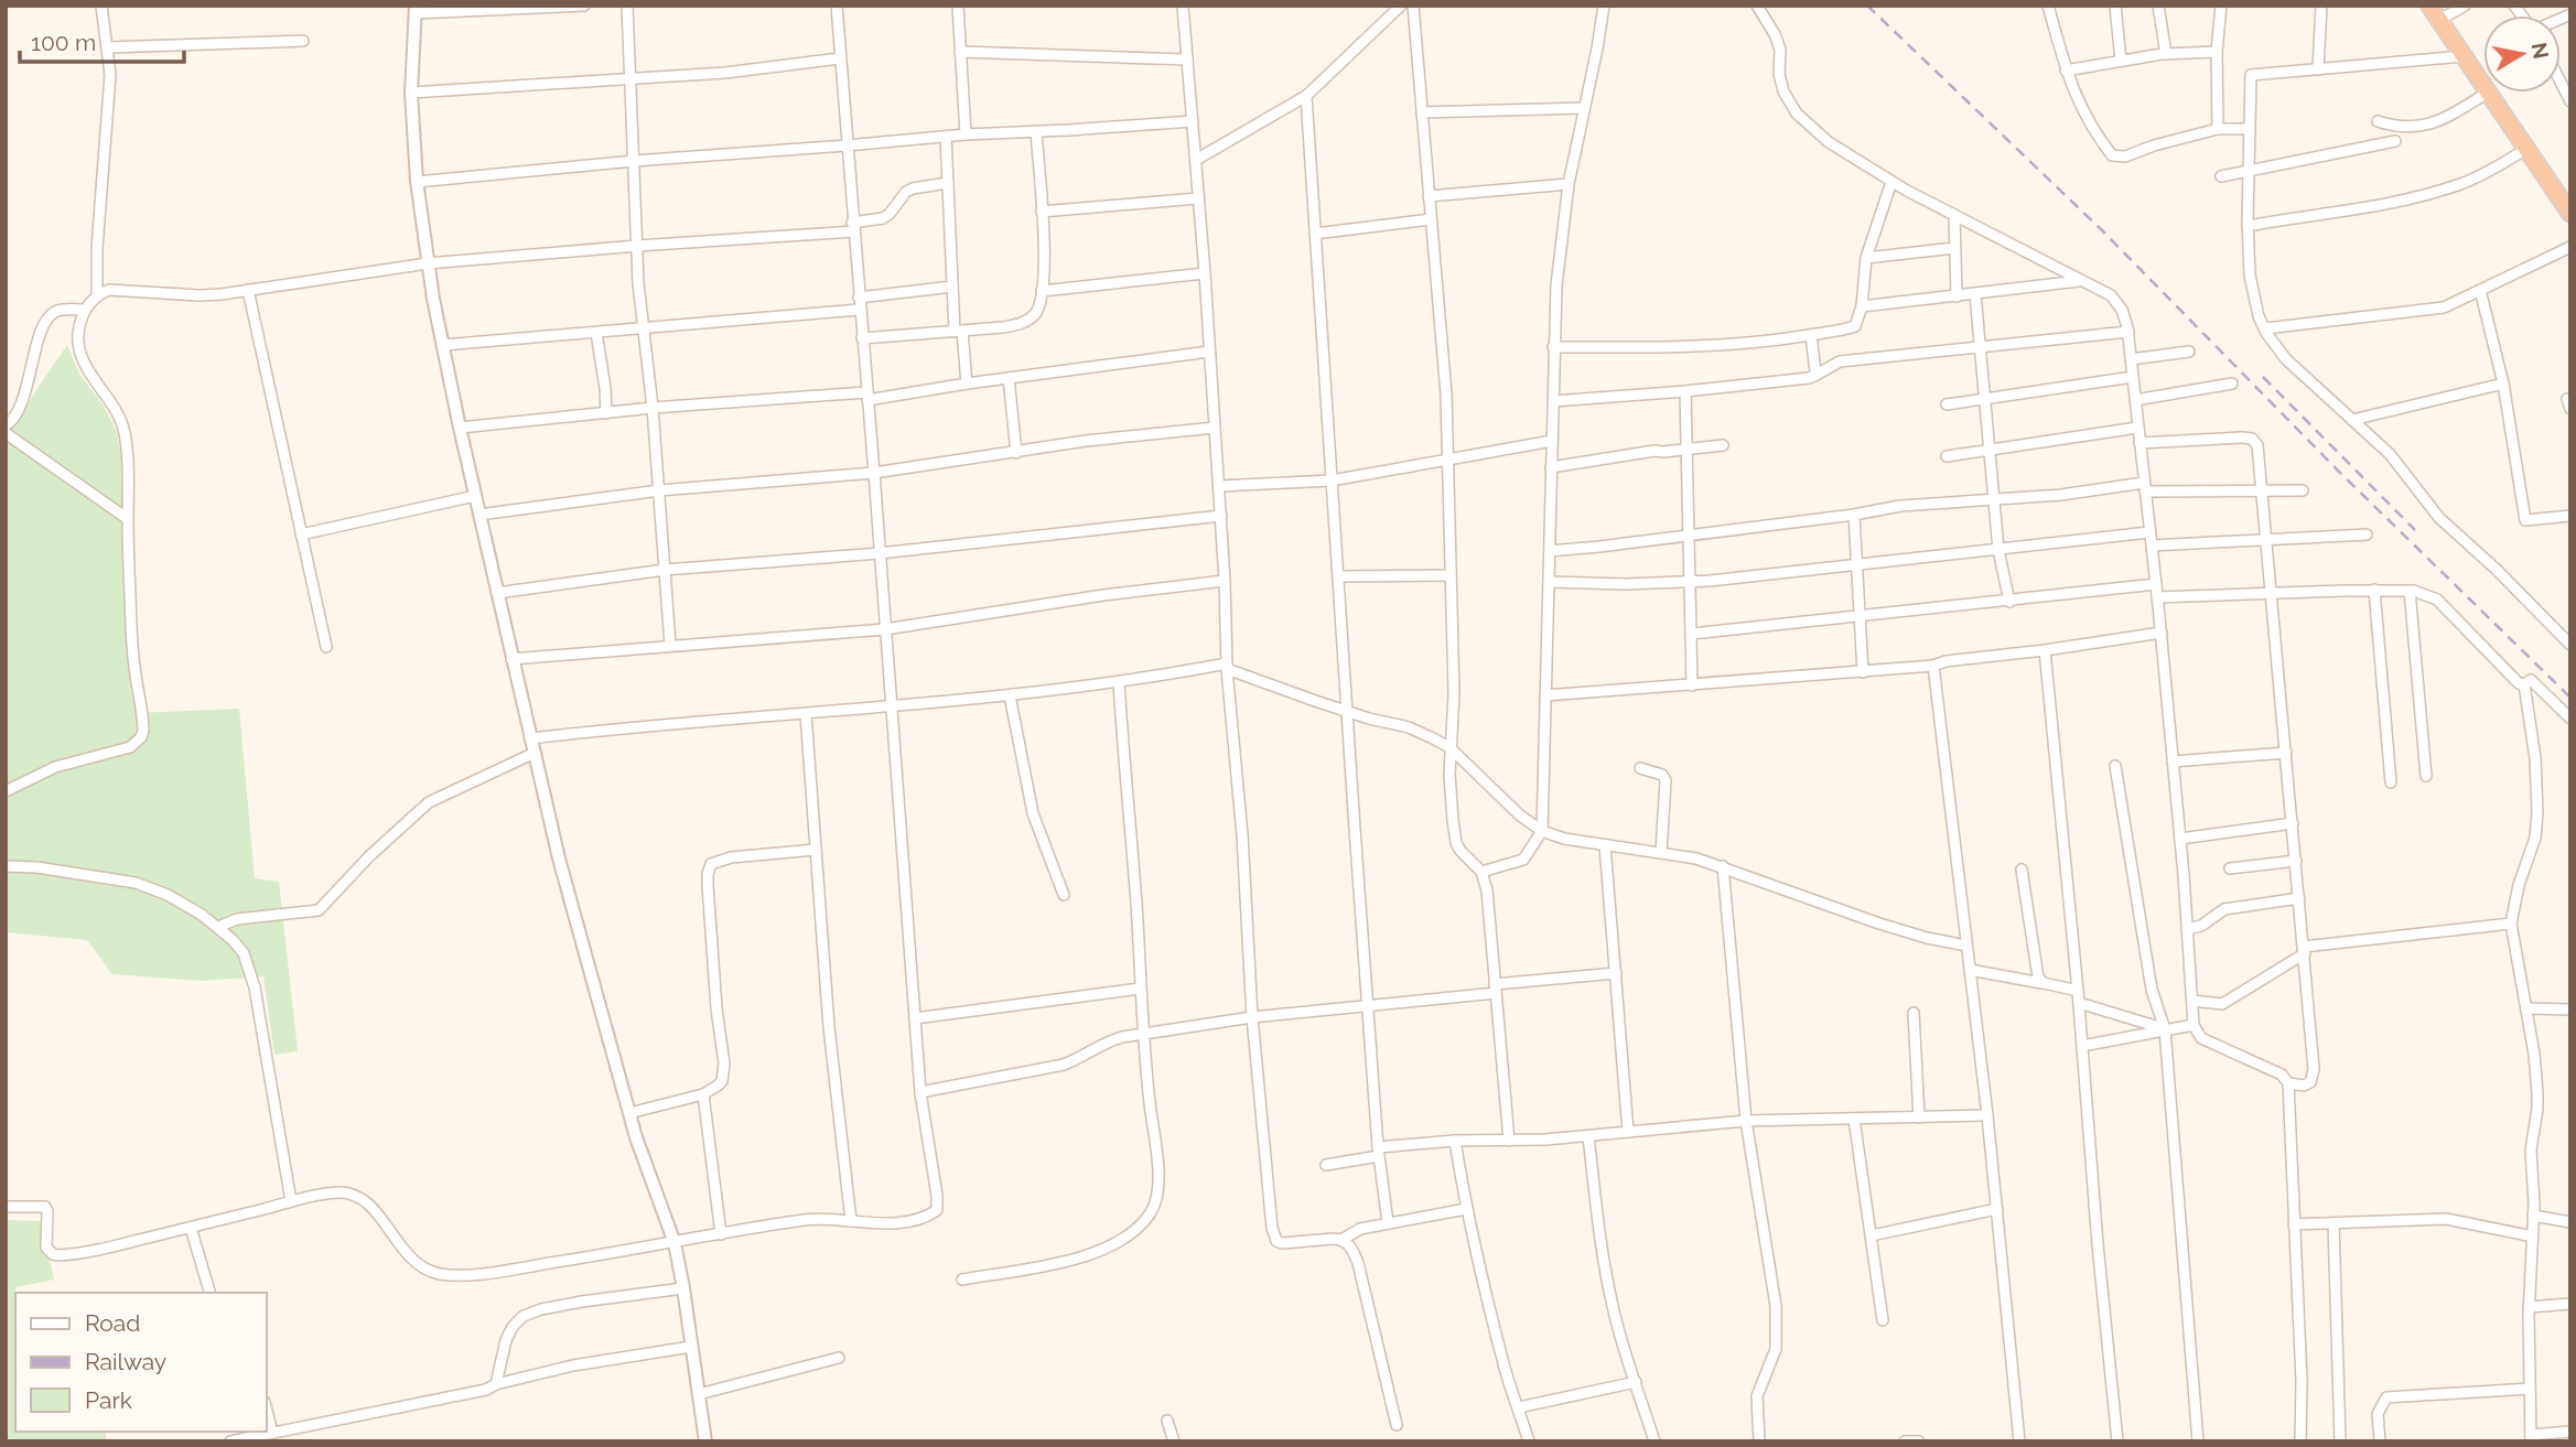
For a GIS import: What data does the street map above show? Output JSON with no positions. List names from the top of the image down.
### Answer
{
  "legend": ["Road", "Railway", "Park"],
  "scale_bar": "100 m",
  "north": "right"
}
